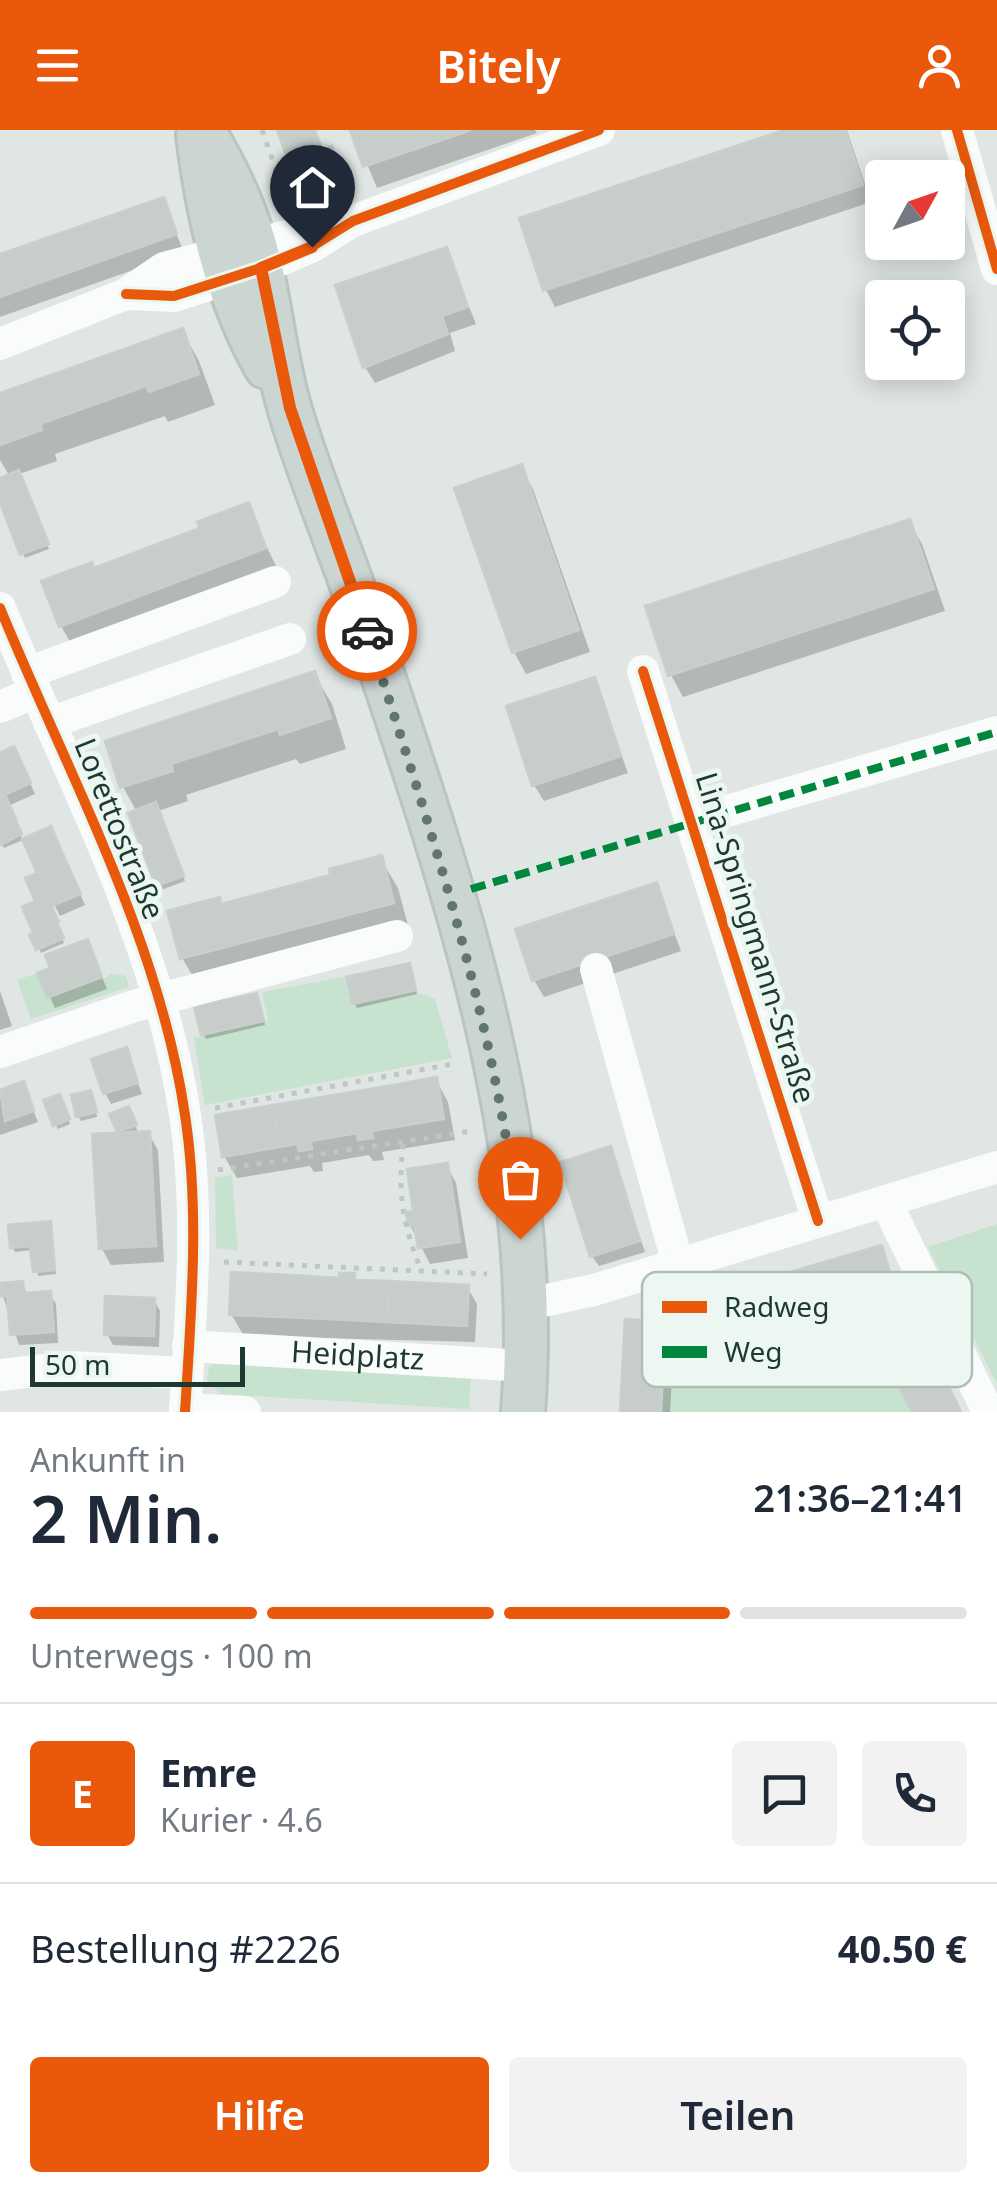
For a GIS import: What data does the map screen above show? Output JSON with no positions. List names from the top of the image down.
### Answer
{
  "streets": {
    "street": ["Lorettostraße", "Lina-Springmann-Straße", "Heidplatz"]
  },
  "crossings": [
    ["Lorettostraße", "Heidplatz"]
  ],
  "legend": ["Radweg", "Weg"],
  "scale_bar": "50 m",
  "north": "top right",
  "page": {
    "header": "Bitely",
    "scale": "50 m",
    "heading": ["2 Min.", "Ankunft in", "21:36–21:41"],
    "panel": [
      "Emre",
      "Kurier · 4.6",
      "Bestellung #2226",
      "40.50 €"
    ],
    "bar": "Unterwegs · 100 m",
    "round": "E",
    "buttons": ["Hilfe", "Teilen"]
  }
}
